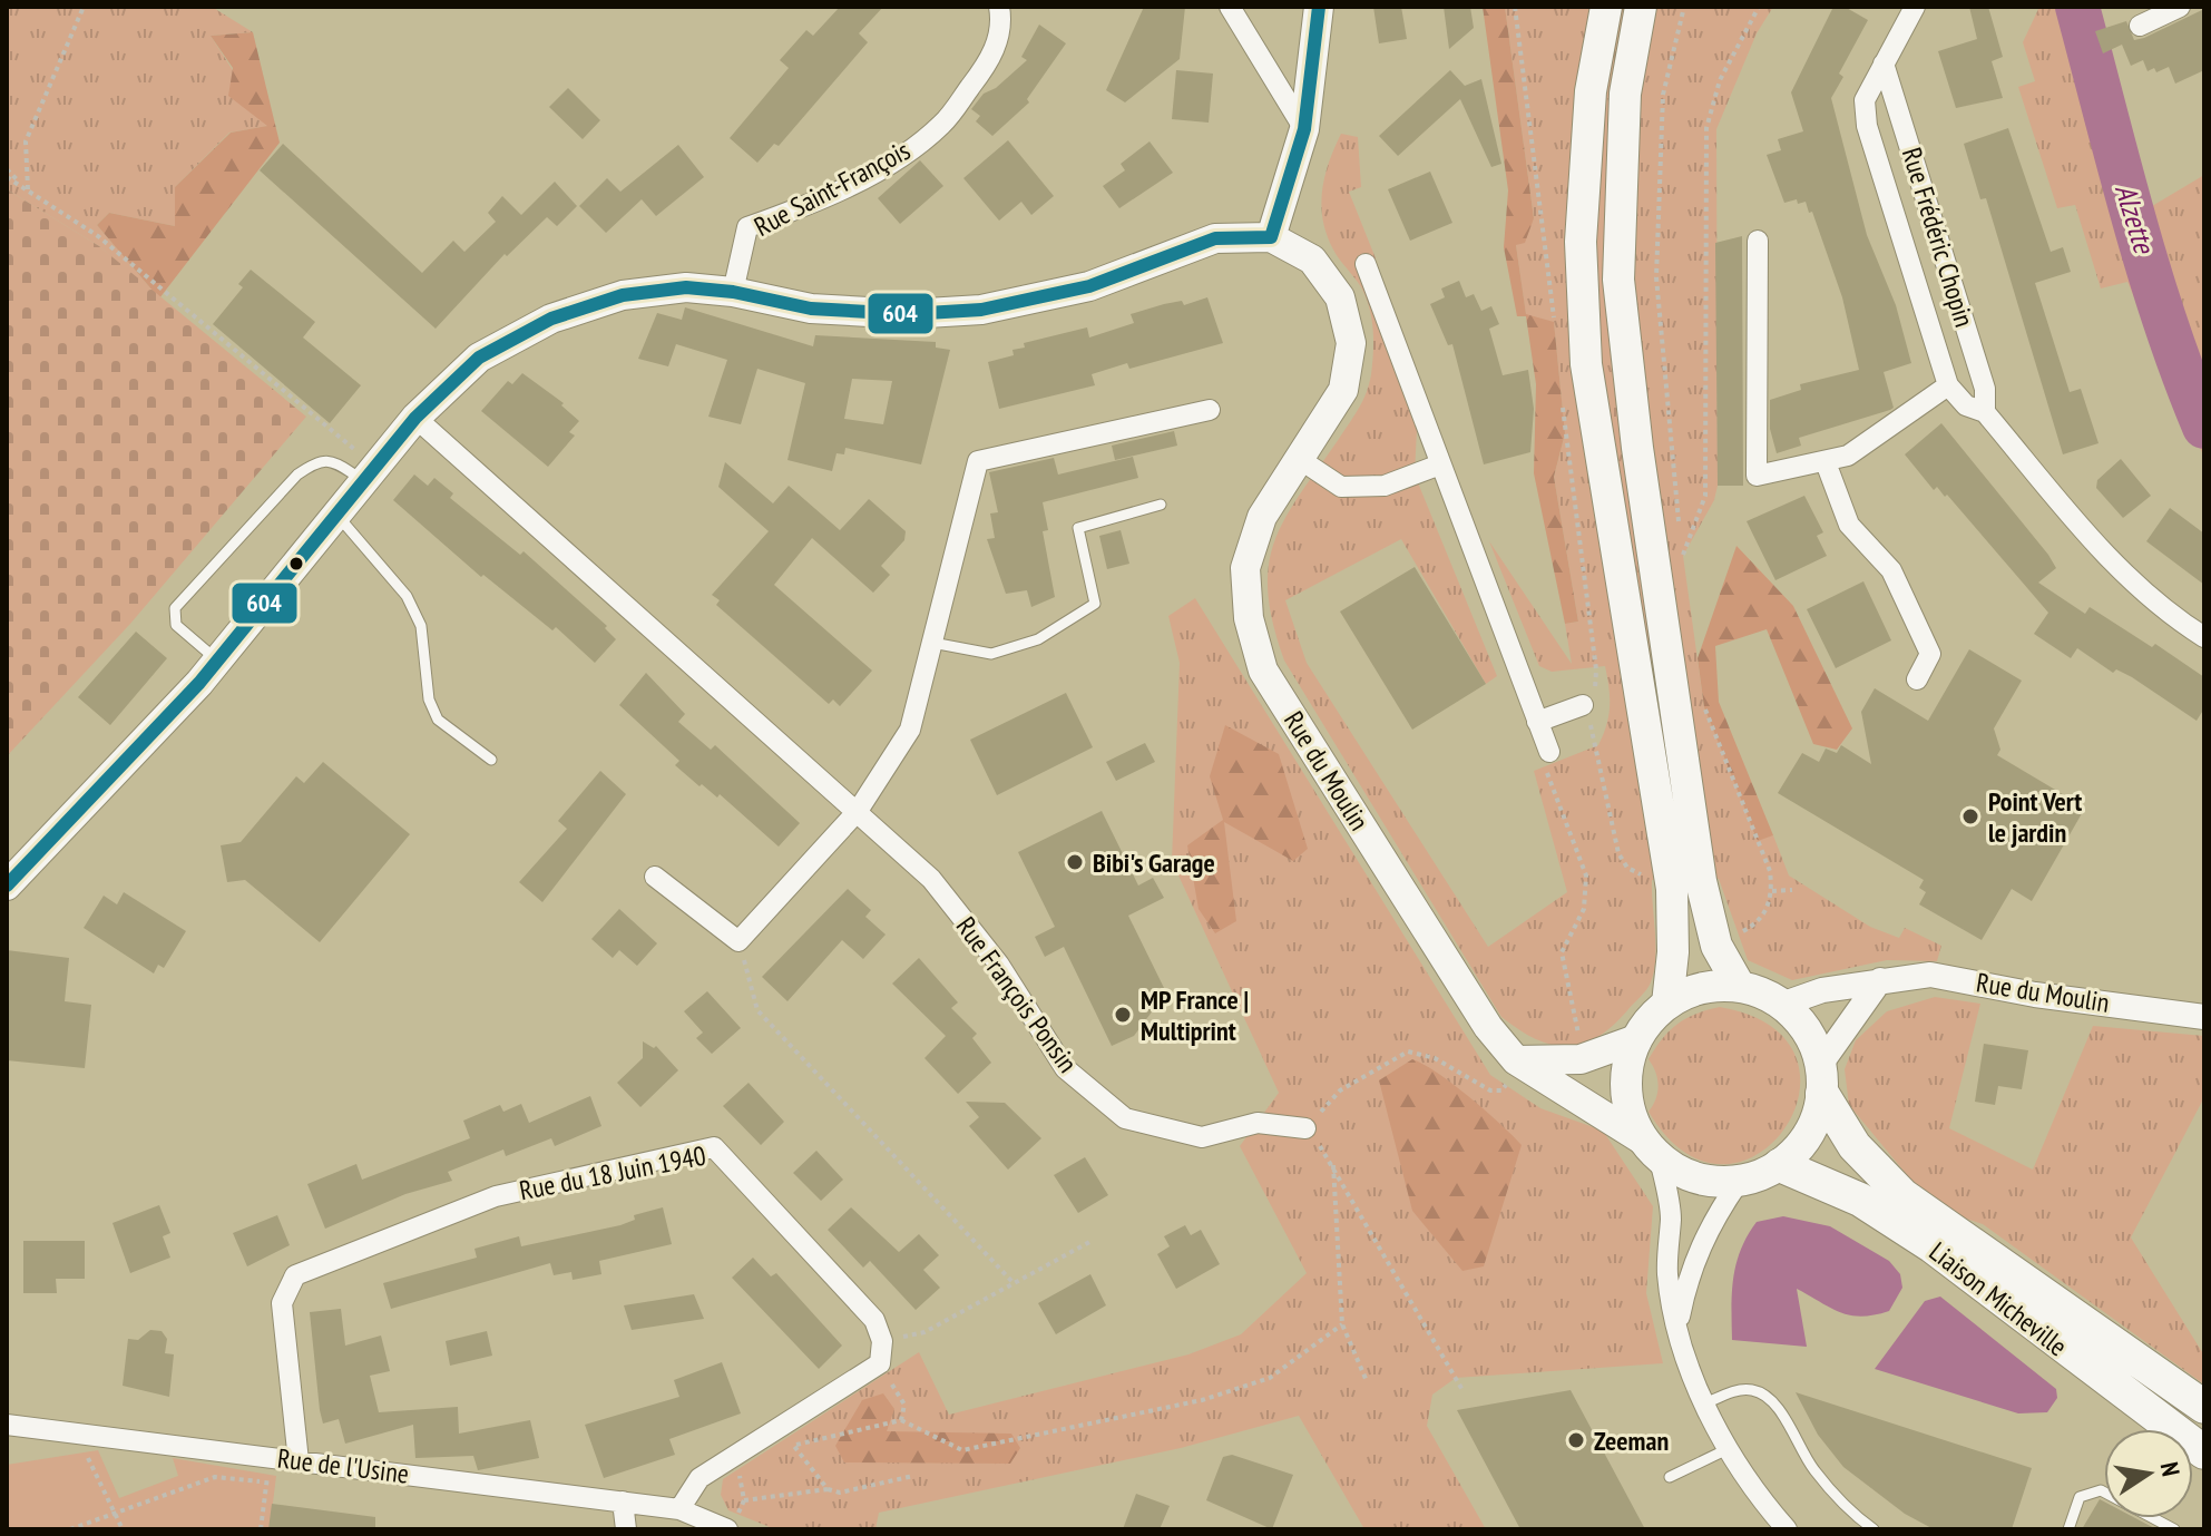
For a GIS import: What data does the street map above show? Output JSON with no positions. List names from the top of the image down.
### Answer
{
  "streets": {
    "highway": ["Liaison Micheville"],
    "main road": ["Rue du Moulin"],
    "street": [
      "Rue Saint-François",
      "Rue Frédéric Chopin",
      "Rue François Ponsin",
      "Rue du 18 Juin 1940",
      "Rue de l'Usine"
    ]
  },
  "crossings": [
    ["Rue du Moulin", "Liaison Micheville"],
    ["Rue du 18 Juin 1940", "Rue de l'Usine"]
  ],
  "water": ["Alzette"],
  "places": [
    "Point Vert le jardin",
    "Bibi's Garage",
    "MP France | Multiprint",
    "Zeeman"
  ],
  "lines": ["transit line 604"],
  "north": "right"
}
